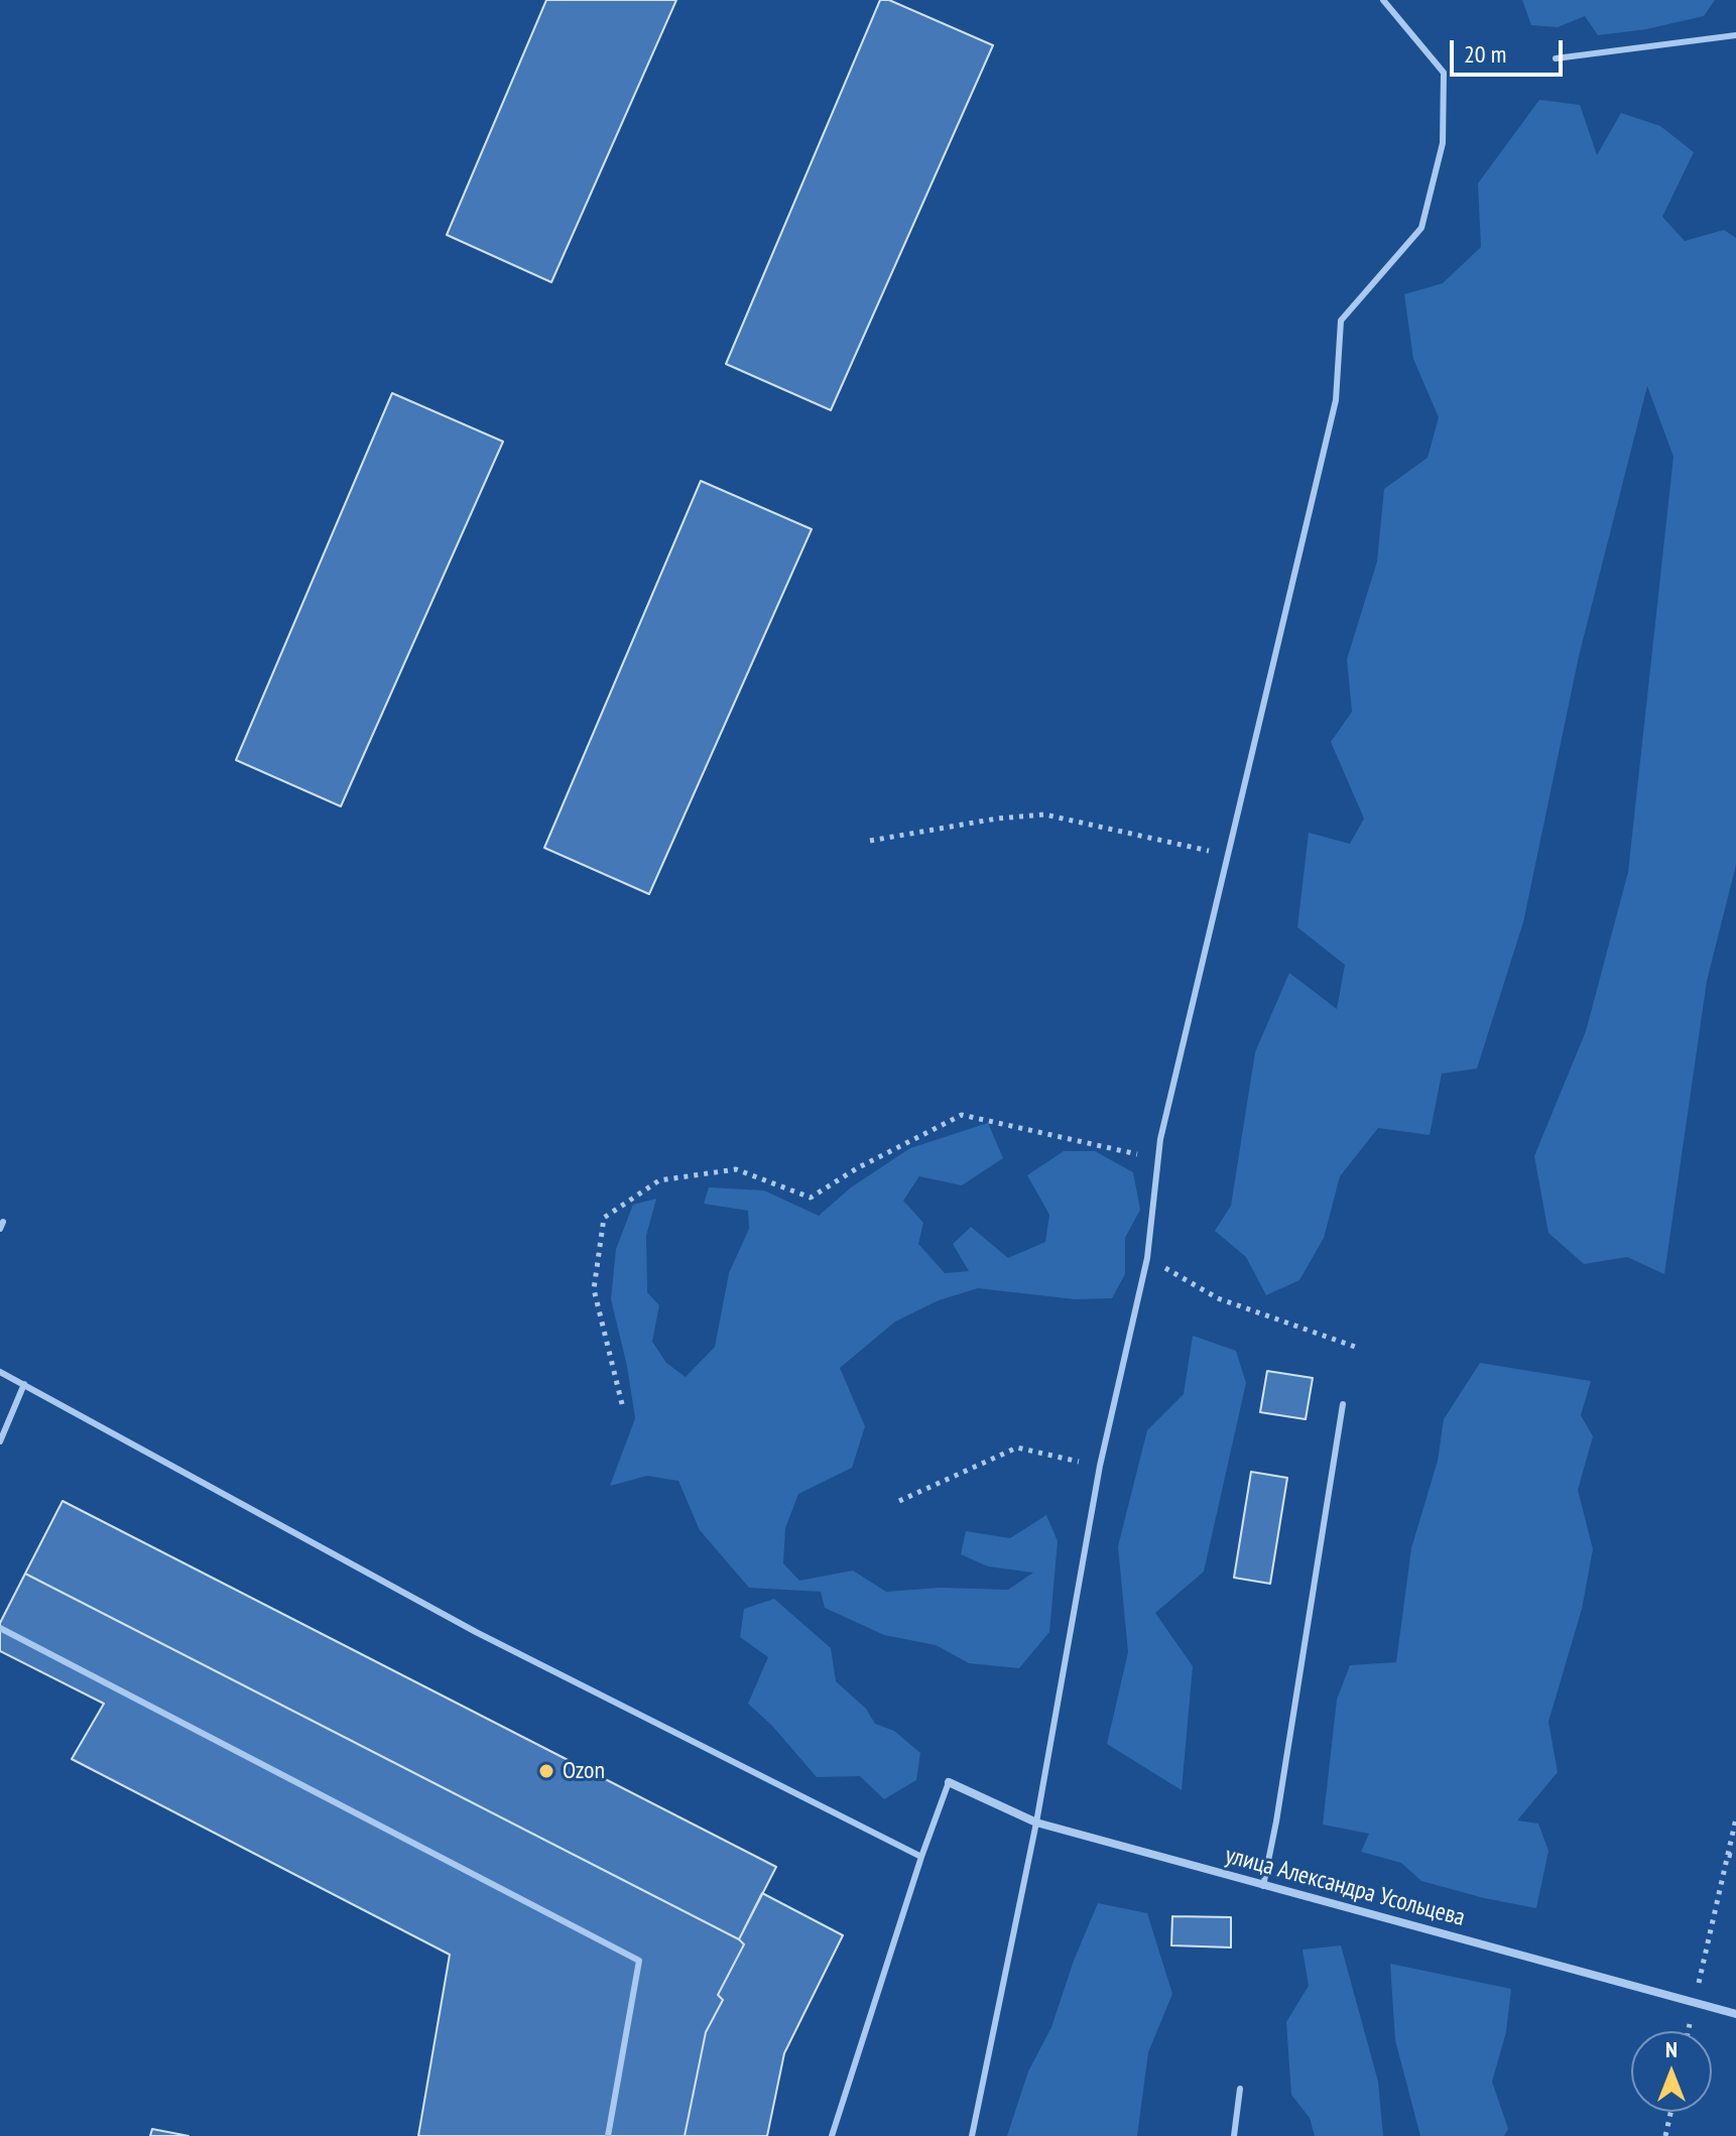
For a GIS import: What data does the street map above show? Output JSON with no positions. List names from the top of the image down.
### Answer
{
  "streets": {
    "street": ["улица Александра Усольцева"]
  },
  "places": ["Ozon"],
  "scale_bar": "20 m",
  "north": "top"
}
